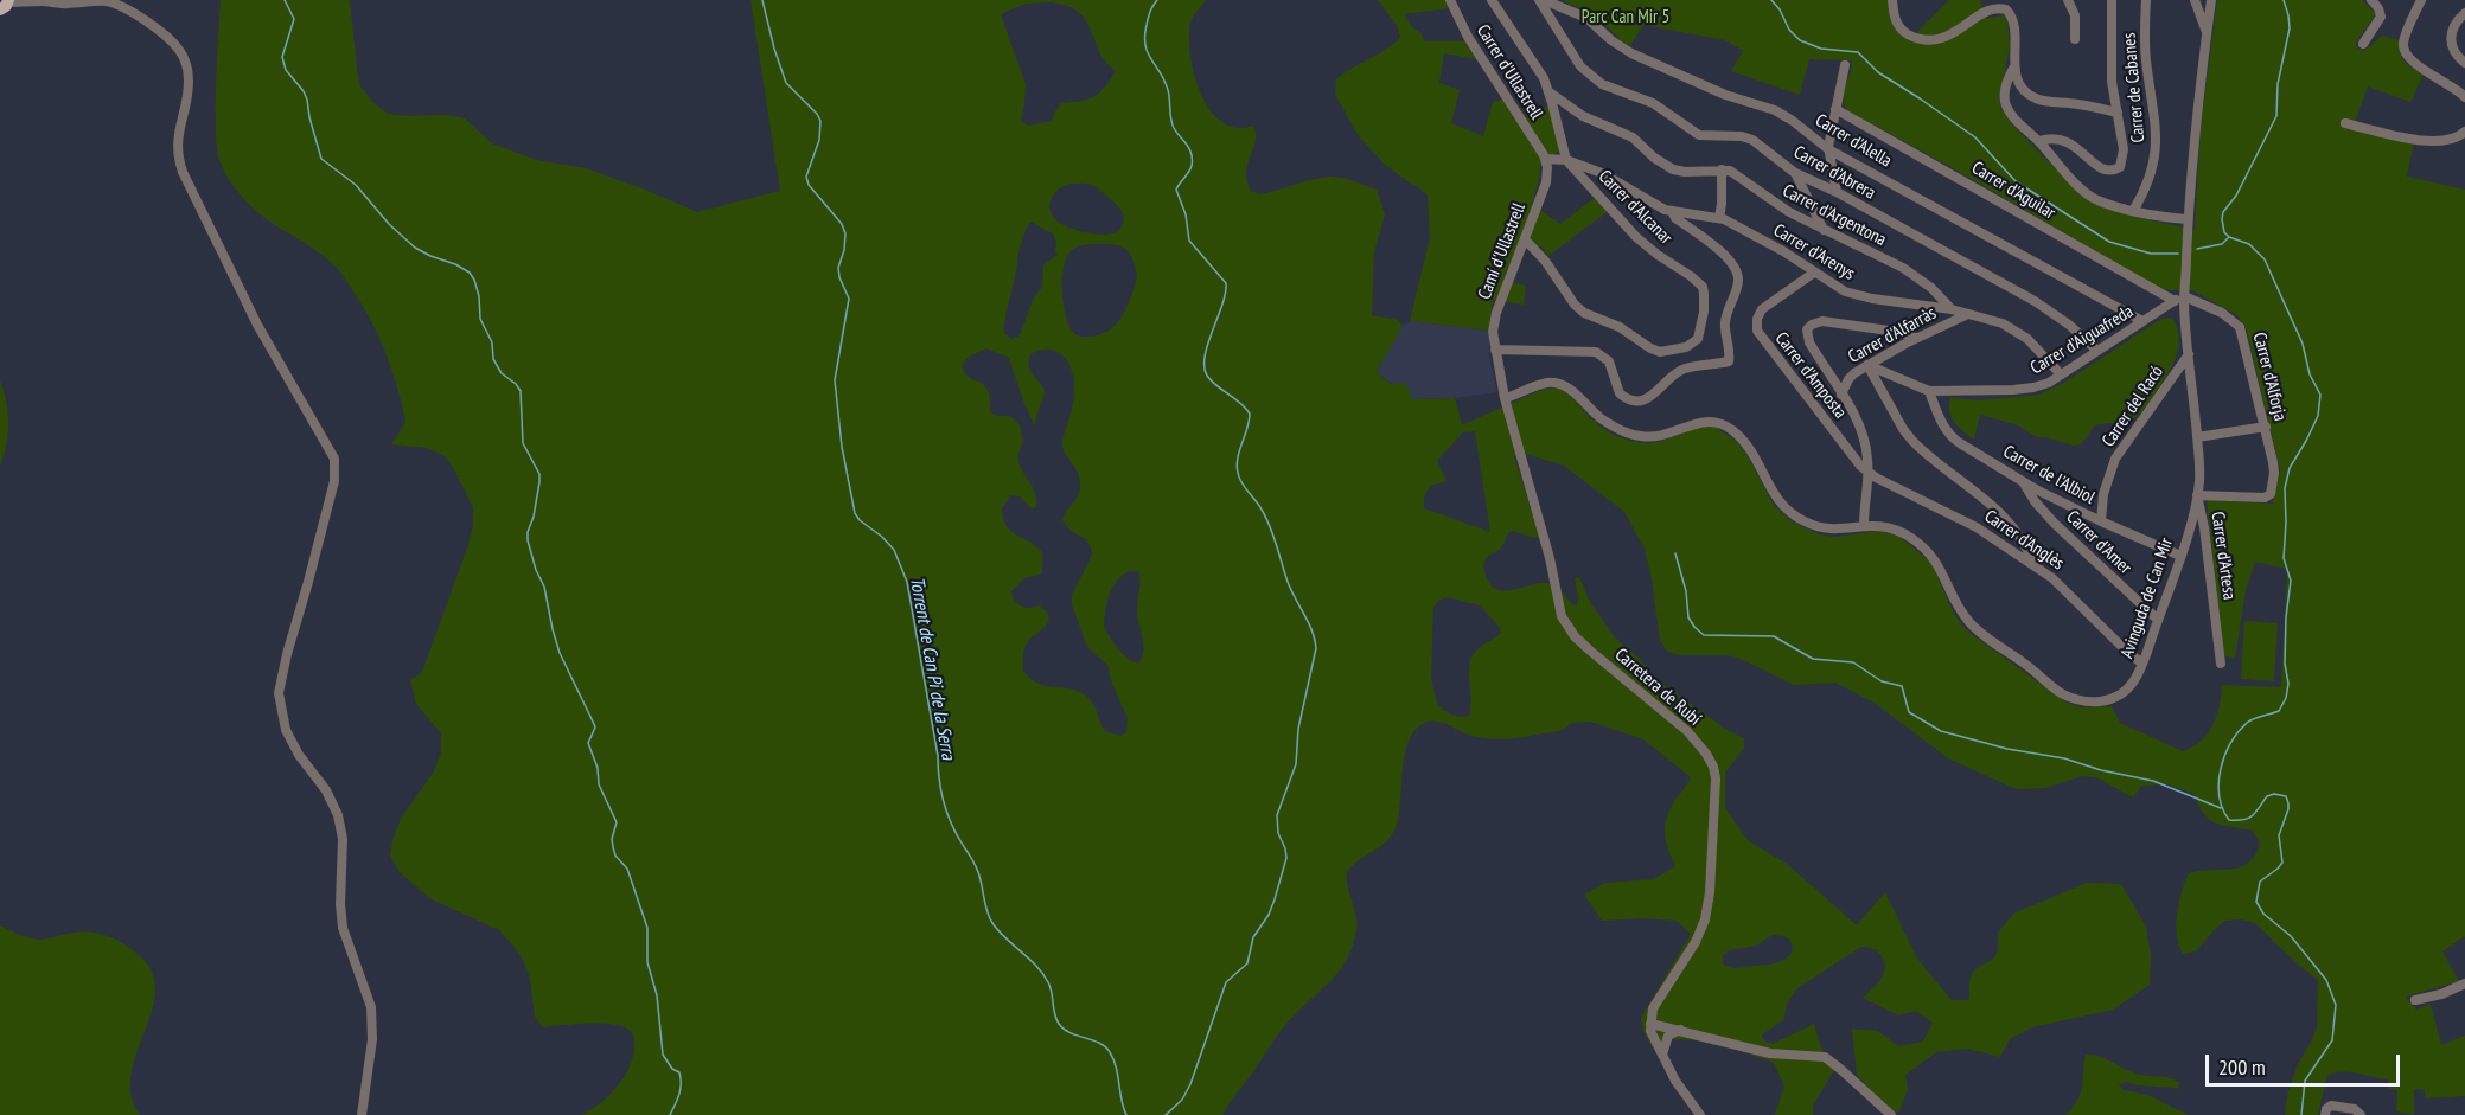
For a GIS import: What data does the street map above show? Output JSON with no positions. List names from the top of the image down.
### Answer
{
  "streets": {
    "street": [
      "Carrer d'Ullastrell",
      "Carrer de Cabanes",
      "Carrer d'Alella",
      "Carrer d'Abrera",
      "Carrer d'Aguilar",
      "Carrer d'Alcanar",
      "Carrer d'Argentona",
      "Camí d'Ullastrell",
      "Carrer d'Arenys",
      "Carrer d'Alfarràs",
      "Carrer d'Aiguafreda",
      "Carrer d'Amposta",
      "Carrer d'Alforja",
      "Carrer del Racó",
      "Carrer de l'Albiol",
      "Carrer d'Anglès",
      "Carrer d'Amer",
      "Carrer d'Artesa",
      "Avinguda de Can Mir",
      "Carretera de Rubí"
    ]
  },
  "crossings": [
    ["Carrer d'Ullastrell", "Camí d'Ullastrell"],
    ["Carrer d'Ullastrell", "Carrer d'Arenys"],
    ["Carrer d'Alella", "Carrer d'Abrera"],
    ["Carrer d'Alella", "Carrer d'Aiguafreda"],
    ["Carrer d'Abrera", "Carrer d'Aiguafreda"],
    ["Carrer d'Aguilar", "Carrer d'Aiguafreda"],
    ["Carrer d'Alcanar", "Camí d'Ullastrell"],
    ["Carrer d'Alcanar", "Carrer d'Arenys"],
    ["Carrer d'Argentona", "Carrer d'Arenys"],
    ["Camí d'Ullastrell", "Carrer d'Arenys"],
    ["Camí d'Ullastrell", "Avinguda de Can Mir"],
    ["Camí d'Ullastrell", "Carretera de Rubí"],
    ["Carrer d'Arenys", "Carrer d'Alfarràs"],
    ["Carrer d'Arenys", "Carrer d'Aiguafreda"],
    ["Carrer d'Arenys", "Carrer d'Amposta"],
    ["Carrer d'Alfarràs", "Carrer d'Aiguafreda"],
    ["Carrer d'Aiguafreda", "Carrer d'Alforja"],
    ["Carrer d'Aiguafreda", "Carrer de l'Albiol"],
    ["Carrer d'Aiguafreda", "Avinguda de Can Mir"],
    ["Carrer d'Amposta", "Carrer d'Anglès"],
    ["Carrer d'Alforja", "Carrer d'Artesa"],
    ["Carrer d'Alforja", "Avinguda de Can Mir"],
    ["Carrer del Racó", "Carrer de l'Albiol"],
    ["Carrer del Racó", "Avinguda de Can Mir"],
    ["Carrer de l'Albiol", "Carrer d'Amer"],
    ["Carrer de l'Albiol", "Avinguda de Can Mir"],
    ["Carrer d'Anglès", "Avinguda de Can Mir"],
    ["Carrer d'Amer", "Avinguda de Can Mir"],
    ["Carrer d'Artesa", "Avinguda de Can Mir"],
    ["Avinguda de Can Mir", "Carretera de Rubí"]
  ],
  "water": ["Torrent de Can Pi de la Serra"],
  "parks": ["Parc Can Mir 5"],
  "scale_bar": "200 m"
}
